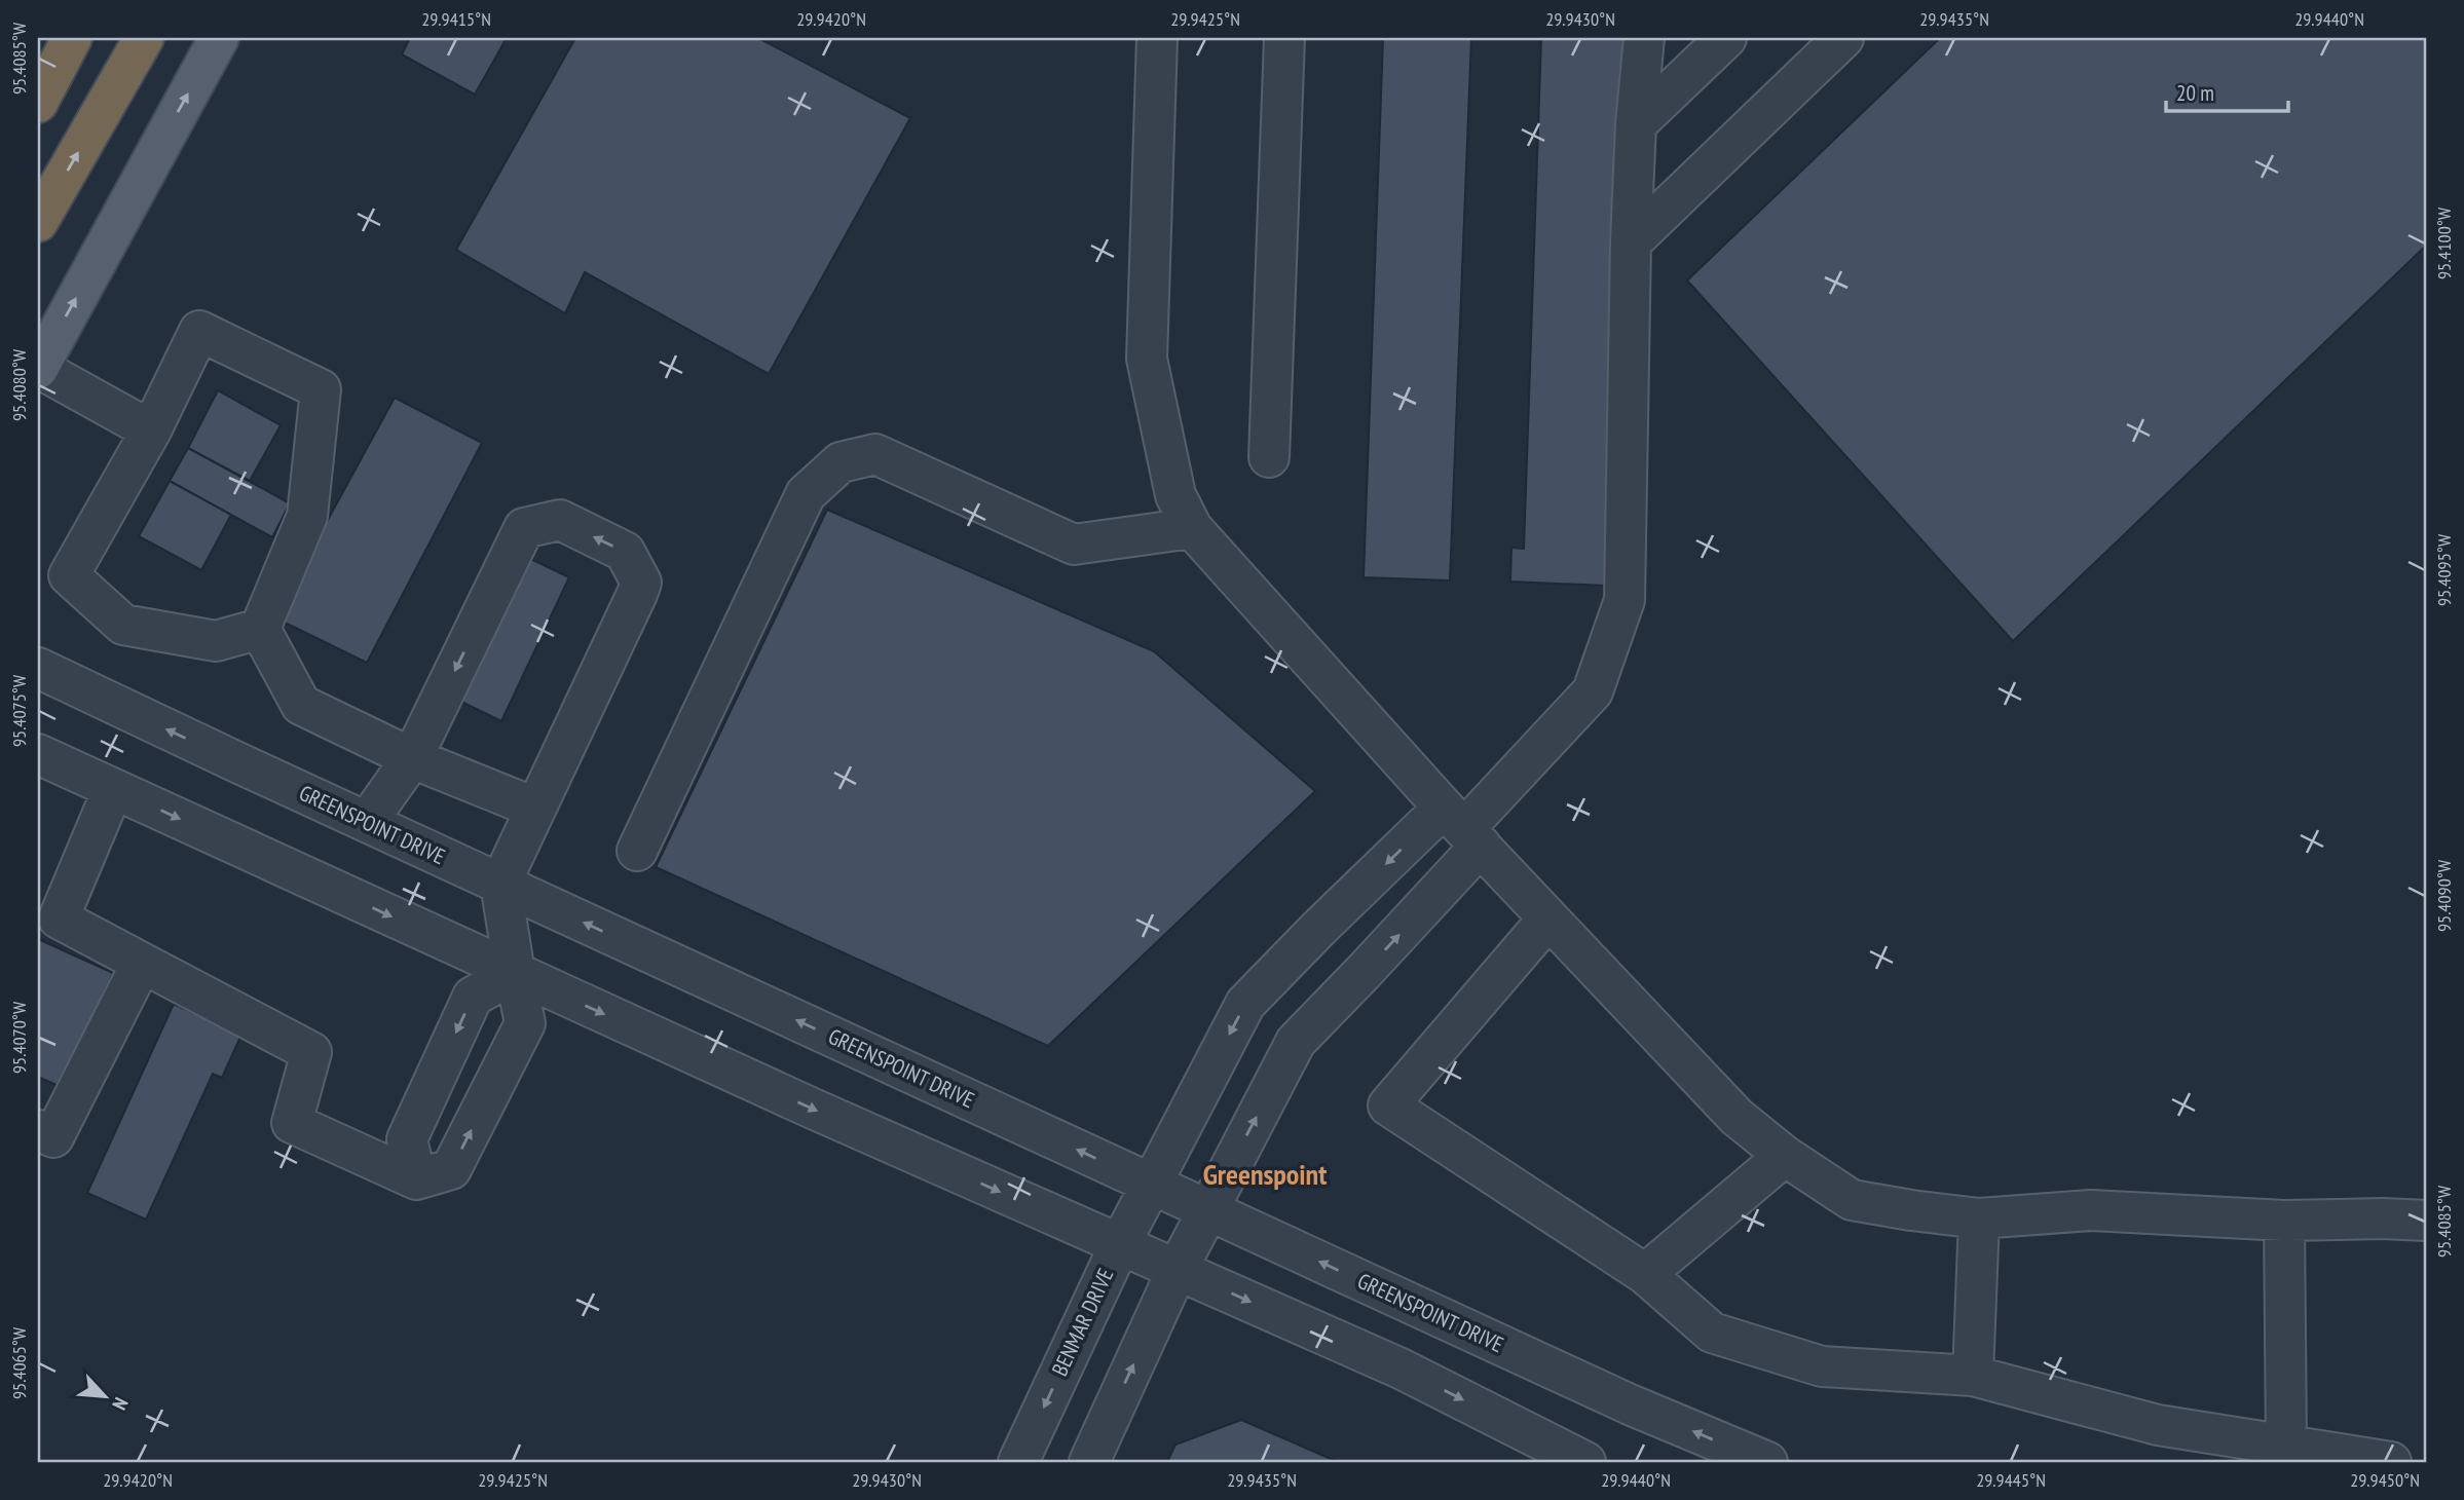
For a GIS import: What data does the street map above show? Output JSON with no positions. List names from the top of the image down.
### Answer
{
  "streets": {
    "street": ["GREENSPOINT DRIVE", "BENMAR DRIVE"]
  },
  "crossings": [
    ["GREENSPOINT DRIVE", "BENMAR DRIVE"]
  ],
  "districts": ["Greenspoint"],
  "scale_bar": "20 m",
  "north": "bottom right",
  "coordinates": [
    "29.9415°N",
    "29.9420°N",
    "29.9425°N",
    "29.9430°N",
    "29.9435°N",
    "29.9440°N",
    "95.4085°W",
    "95.4100°W",
    "95.4080°W",
    "95.4095°W",
    "95.4075°W",
    "95.4090°W",
    "95.4070°W",
    "95.4065°W",
    "29.9445°N",
    "29.9450°N"
  ]
}
